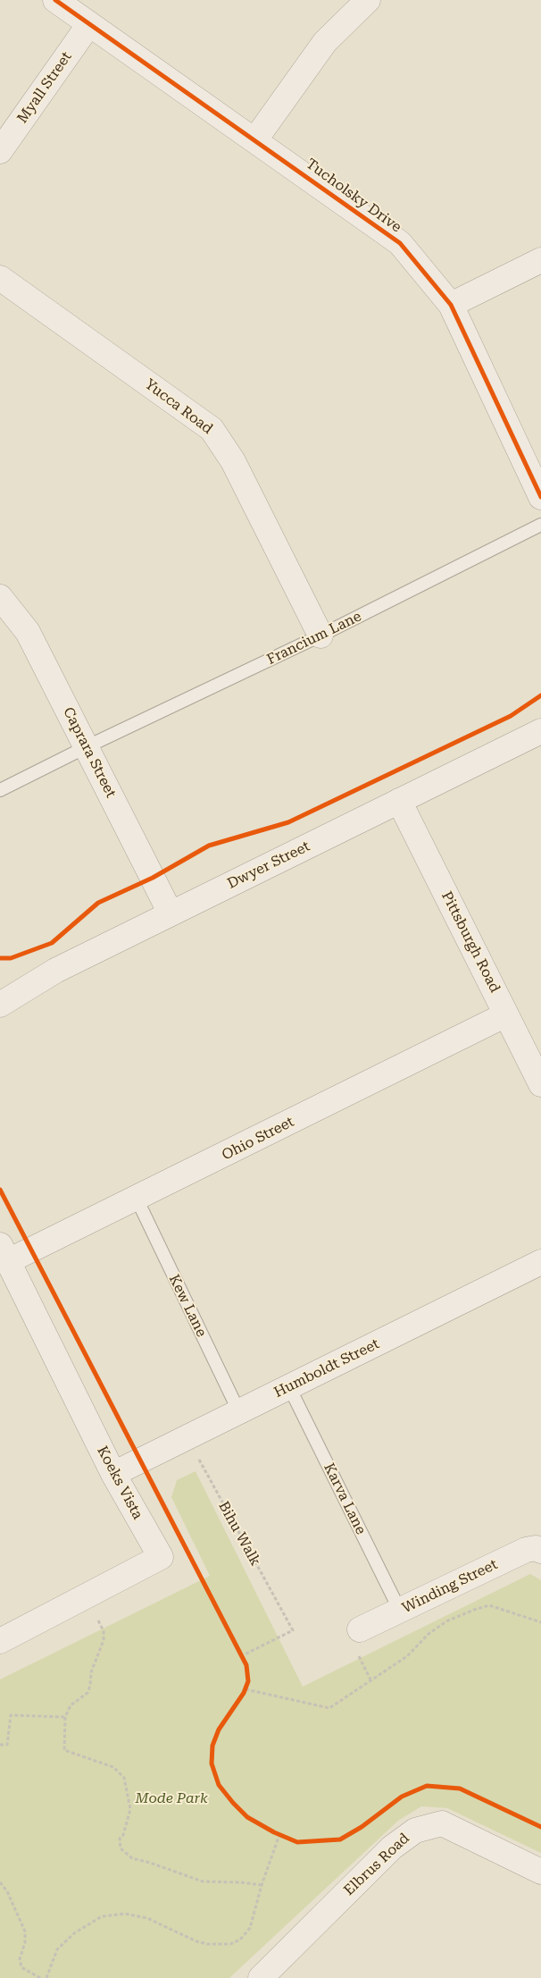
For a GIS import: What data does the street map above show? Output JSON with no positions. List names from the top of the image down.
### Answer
{
  "streets": {
    "street": [
      "Myall Street",
      "Tucholsky Drive",
      "Yucca Road",
      "Caprara Street",
      "Dwyer Street",
      "Pittsburgh Road",
      "Ohio Street",
      "Humboldt Street",
      "Koeks Vista",
      "Winding Street",
      "Elbrus Road"
    ],
    "lane": ["Francium Lane", "Kew Lane", "Karva Lane"],
    "path": ["Bihu Walk"]
  },
  "crossings": [
    ["Myall Street", "Tucholsky Drive"],
    ["Yucca Road", "Francium Lane"],
    ["Francium Lane", "Caprara Street"],
    ["Caprara Street", "Dwyer Street"],
    ["Dwyer Street", "Pittsburgh Road"],
    ["Pittsburgh Road", "Ohio Street"],
    ["Ohio Street", "Kew Lane"],
    ["Ohio Street", "Koeks Vista"],
    ["Kew Lane", "Humboldt Street"],
    ["Humboldt Street", "Koeks Vista"],
    ["Humboldt Street", "Karva Lane"],
    ["Humboldt Street", "Bihu Walk"],
    ["Karva Lane", "Winding Street"]
  ],
  "parks": ["Mode Park"]
}
